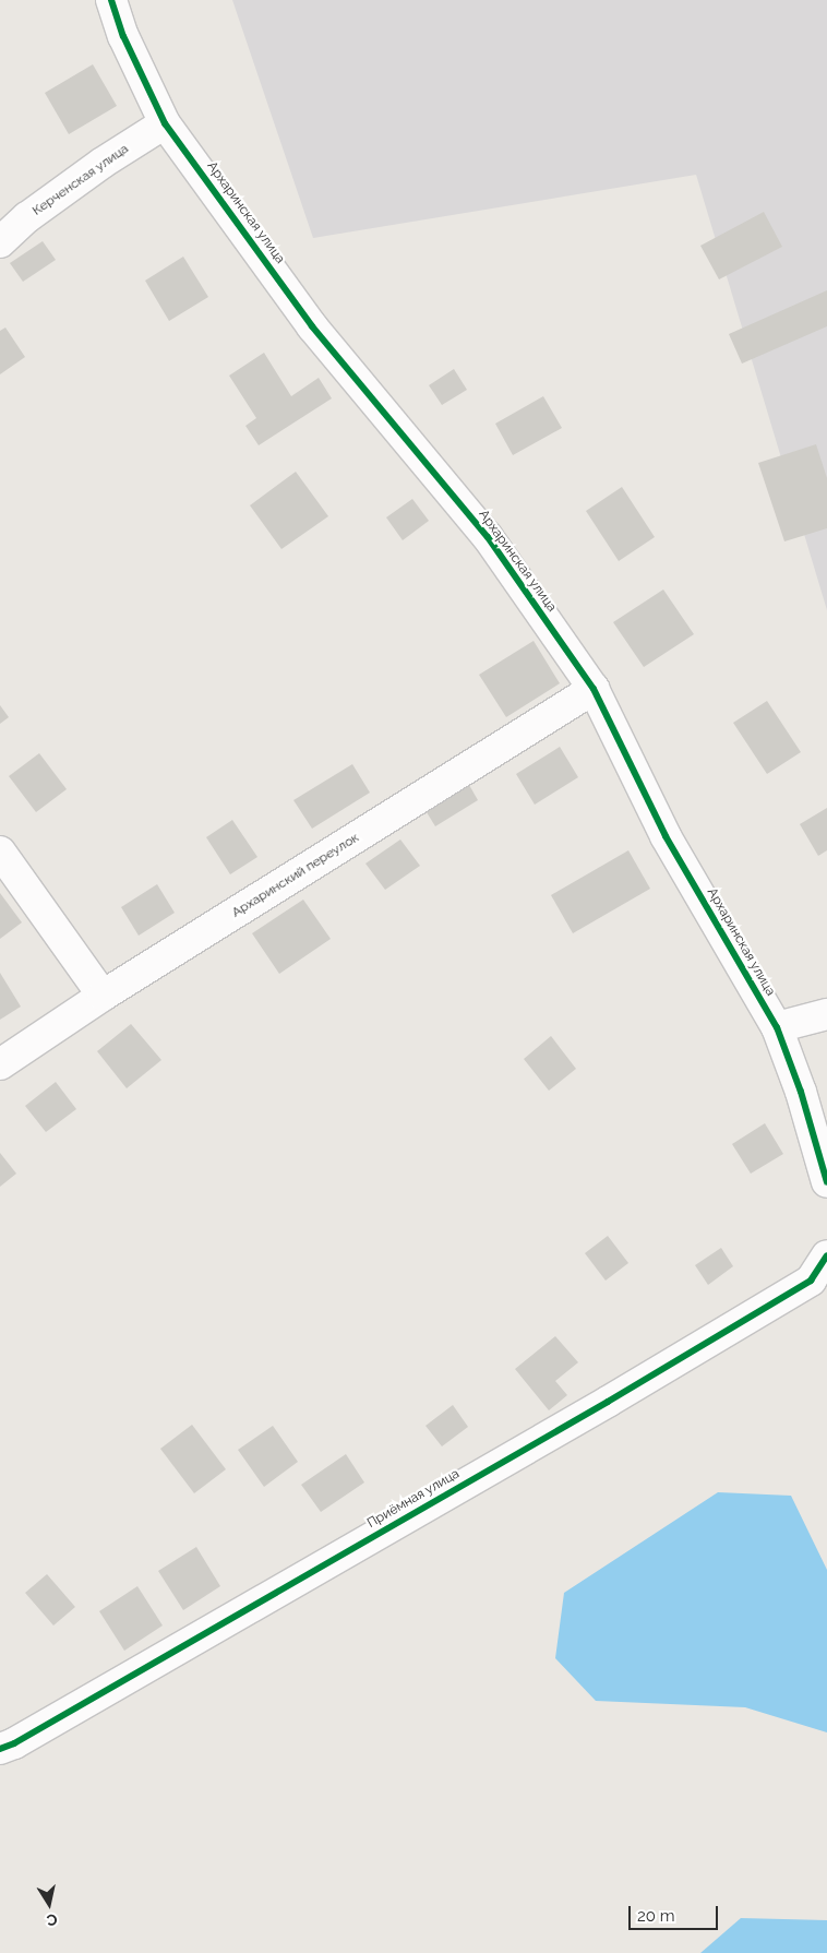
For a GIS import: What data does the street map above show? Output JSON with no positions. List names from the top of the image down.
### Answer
{
  "streets": {
    "street": [
      "Керченская улица",
      "Архаринская улица",
      "Архаринский переулок",
      "Приёмная улица"
    ]
  },
  "crossings": [
    ["Керченская улица", "Архаринская улица"],
    ["Архаринская улица", "Архаринский переулок"]
  ],
  "scale_bar": "20 m",
  "north": "bottom"
}
